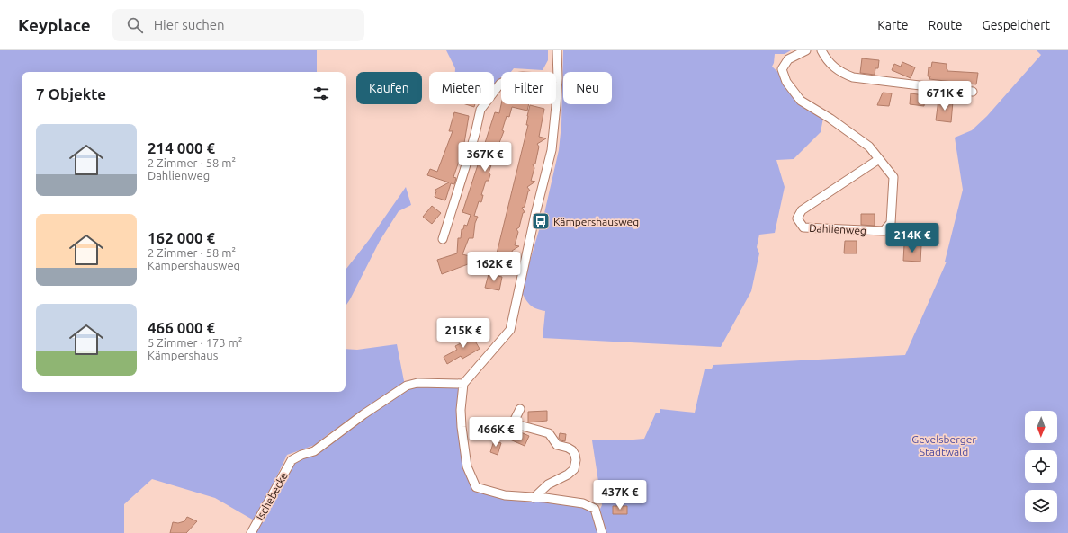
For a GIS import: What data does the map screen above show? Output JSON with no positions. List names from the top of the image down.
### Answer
{
  "streets": {
    "street": ["Dahlienweg", "Ischebecke"]
  },
  "parks": ["Gevelsberger Stadtwald"],
  "places": {
    "bus stop": ["Kämpershausweg"]
  },
  "north": "bottom",
  "page": {
    "header": "Keyplace",
    "search": "Hier suchen",
    "nav": ["Karte", "Route", "Gespeichert"],
    "chip": [
      "Kaufen",
      "Mieten",
      "Filter",
      "Neu"
    ],
    "heading": "7 Objekte",
    "price": [
      "671K €",
      "367K €",
      "214K €",
      "162K €",
      "215K €",
      "466K €",
      "437K €"
    ],
    "list": [
      {
        "name": "214 000 €",
        "note": "2 Zimmer · 58 m² · Dahlienweg"
      },
      {
        "name": "162 000 €",
        "note": "2 Zimmer · 58 m² · Kämpershausweg"
      },
      {
        "name": "466 000 €",
        "note": "5 Zimmer · 173 m² · Kämpershaus"
      }
    ]
  }
}
